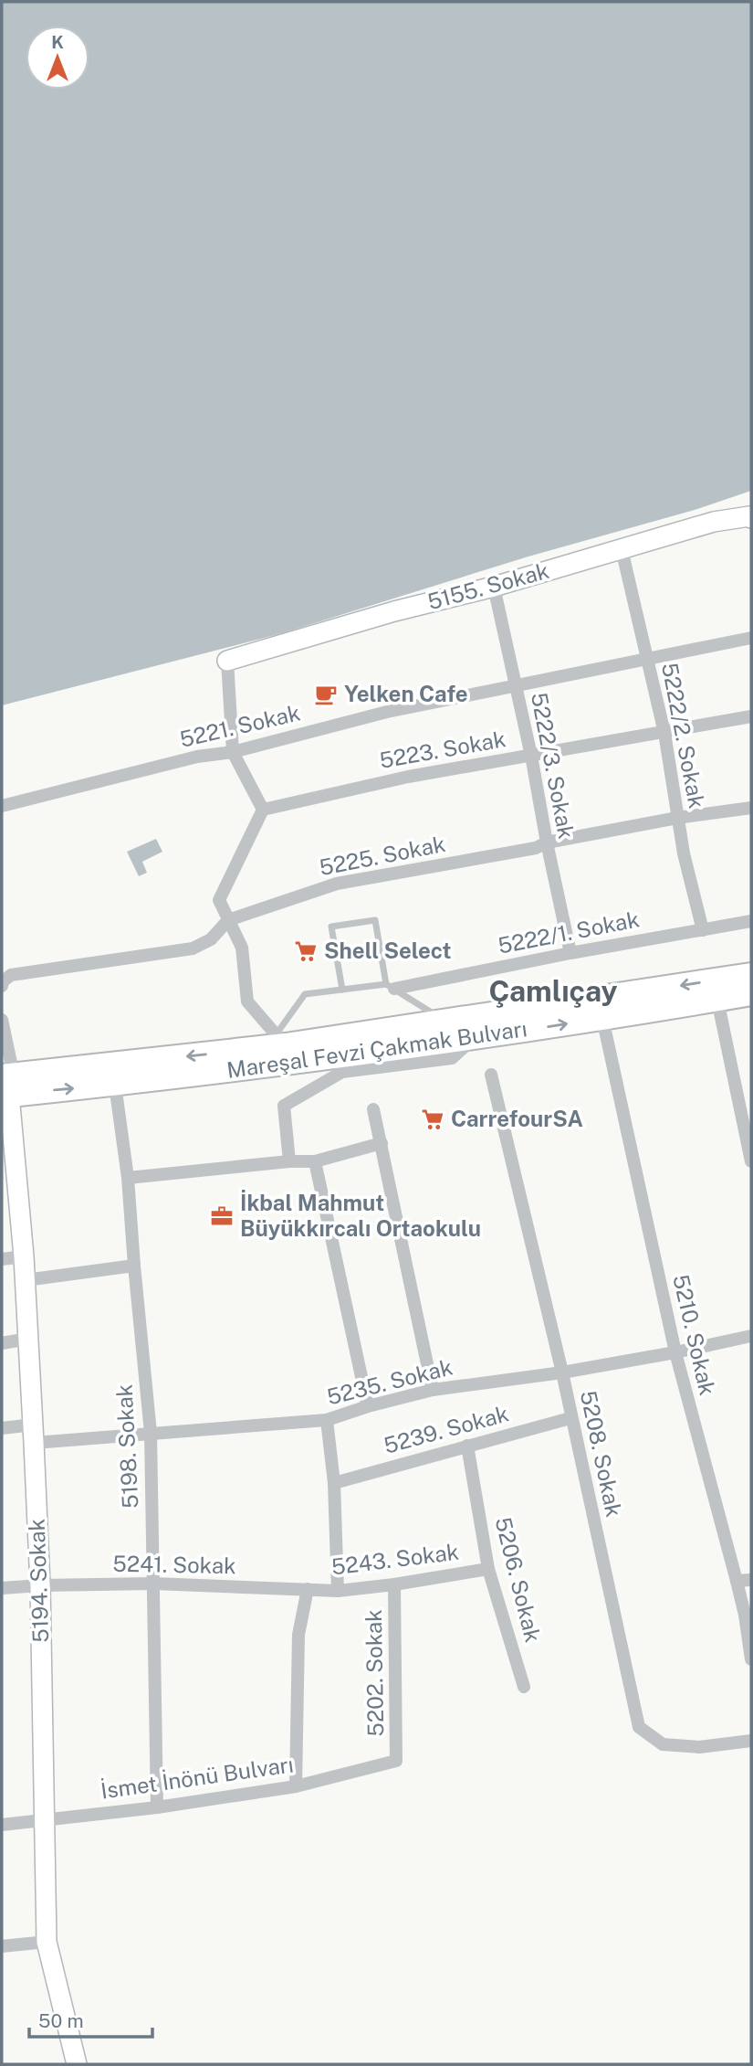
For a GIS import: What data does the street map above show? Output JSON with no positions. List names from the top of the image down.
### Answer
{
  "streets": {
    "highway": ["Mareşal Fevzi Çakmak Bulvarı"],
    "street": [
      "5155. Sokak",
      "5221. Sokak",
      "5222/2. Sokak",
      "5223. Sokak",
      "5222/3. Sokak",
      "5225. Sokak",
      "5222/1. Sokak",
      "5210. Sokak",
      "5235. Sokak",
      "5239. Sokak",
      "5198. Sokak",
      "5208. Sokak",
      "5243. Sokak",
      "5241. Sokak",
      "5206. Sokak",
      "5194. Sokak",
      "5202. Sokak",
      "İsmet İnönü Bulvarı"
    ]
  },
  "crossings": [
    ["5155. Sokak", "5222/2. Sokak"],
    ["5155. Sokak", "5222/3. Sokak"],
    ["5221. Sokak", "5222/2. Sokak"],
    ["5221. Sokak", "5222/3. Sokak"],
    ["5222/2. Sokak", "5223. Sokak"],
    ["5222/2. Sokak", "5225. Sokak"],
    ["5222/2. Sokak", "5222/1. Sokak"],
    ["5223. Sokak", "5222/3. Sokak"],
    ["5222/3. Sokak", "5225. Sokak"],
    ["5222/3. Sokak", "5222/1. Sokak"],
    ["Mareşal Fevzi Çakmak Bulvarı", "5210. Sokak"],
    ["Mareşal Fevzi Çakmak Bulvarı", "5198. Sokak"],
    ["Mareşal Fevzi Çakmak Bulvarı", "5194. Sokak"],
    ["5210. Sokak", "5235. Sokak"],
    ["5235. Sokak", "5198. Sokak"],
    ["5235. Sokak", "5208. Sokak"],
    ["5235. Sokak", "5194. Sokak"],
    ["5239. Sokak", "5208. Sokak"],
    ["5239. Sokak", "5206. Sokak"],
    ["5198. Sokak", "5241. Sokak"],
    ["5198. Sokak", "İsmet İnönü Bulvarı"],
    ["5243. Sokak", "5241. Sokak"],
    ["5243. Sokak", "5206. Sokak"],
    ["5243. Sokak", "5202. Sokak"],
    ["5241. Sokak", "5194. Sokak"],
    ["5194. Sokak", "İsmet İnönü Bulvarı"],
    ["5202. Sokak", "İsmet İnönü Bulvarı"]
  ],
  "districts": ["Çamlıçay"],
  "places": {
    "cafe": ["Yelken Cafe"],
    "supermarket": ["Shell Select", "CarrefourSA"],
    "office": ["İkbal Mahmut Büyükkırcalı Ortaokulu"]
  },
  "scale_bar": "50 m",
  "north": "top"
}
